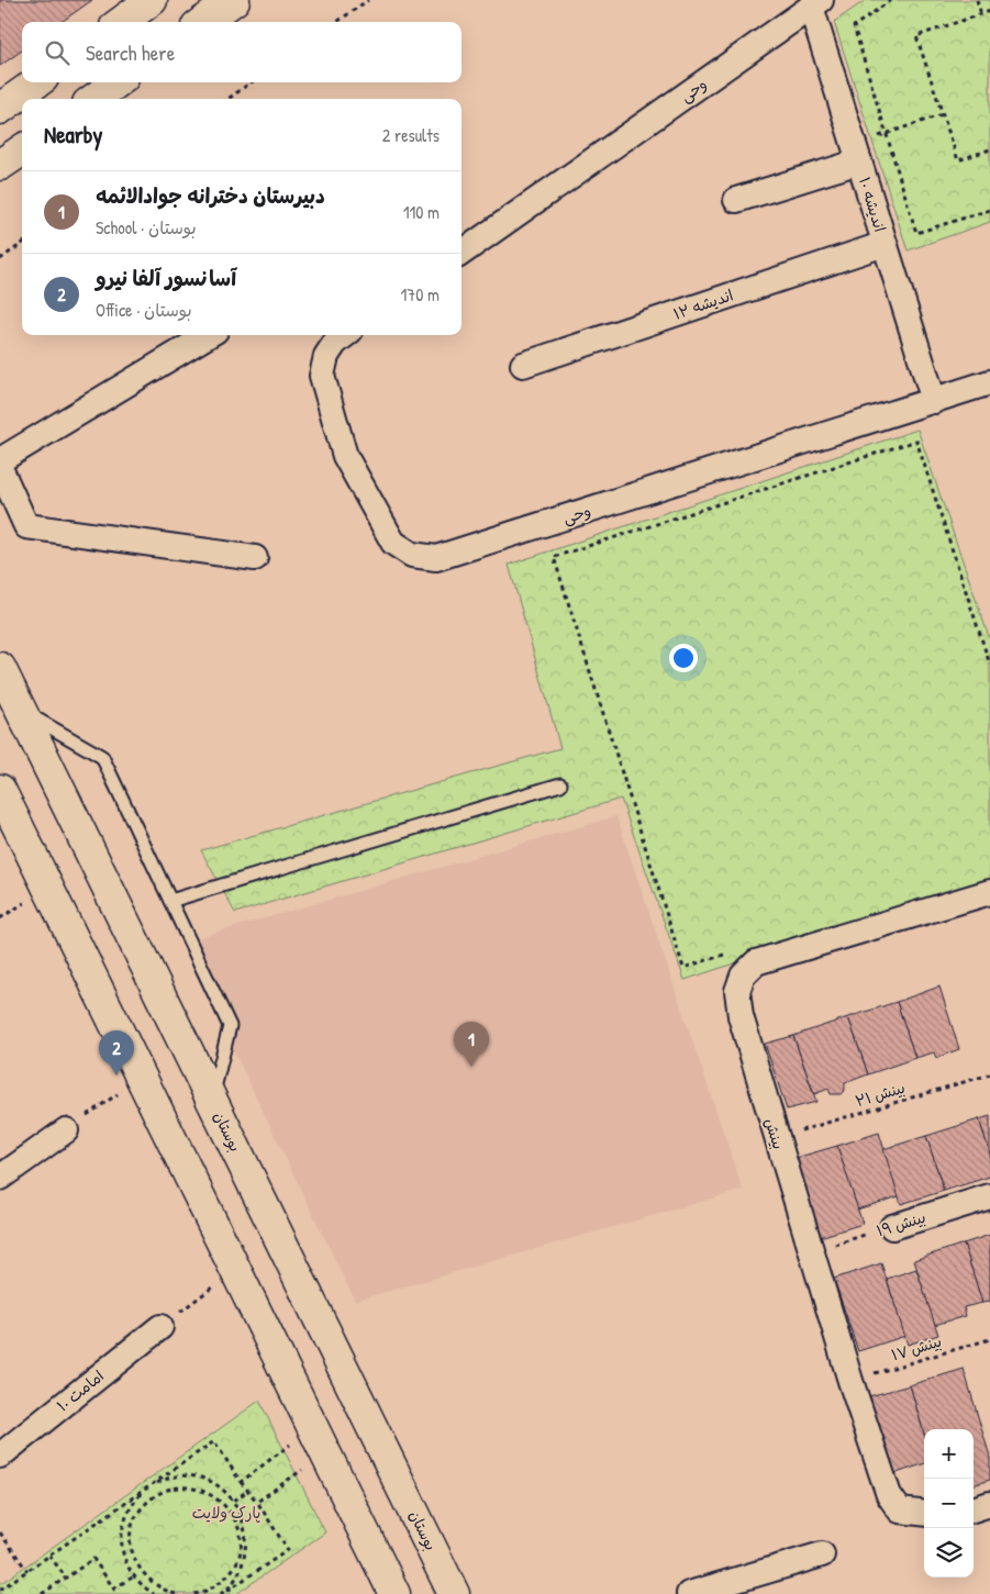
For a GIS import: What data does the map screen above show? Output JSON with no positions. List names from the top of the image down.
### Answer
{
  "streets": {
    "street": [
      "وحی",
      "اندیشه ۱۰",
      "اندیشه ۱۲",
      "بوستان",
      "بینش",
      "بینش ۱۹",
      "امامت ۱۰"
    ],
    "path": ["بینش ۲۱", "بینش ۱۷"]
  },
  "crossings": [
    ["وحی", "اندیشه ۱۰"],
    ["اندیشه ۱۰", "اندیشه ۱۲"],
    ["بینش ۲۱", "بینش"],
    ["بینش", "بینش ۱۹"],
    ["بینش", "بینش ۱۷"]
  ],
  "parks": ["پارک ولایت"],
  "page": {
    "search": "Search here",
    "heading": ["Nearby", "2 results"],
    "list": [
      {
        "mark": "1",
        "name": "دبیرستان دخترانه جوادالائمه",
        "note": "School · بوستان",
        "value": "110 m"
      },
      {
        "mark": "2",
        "name": "آسانسور آلفا نيرو",
        "note": "Office · بوستان",
        "value": "170 m"
      }
    ],
    "pins": ["1", "2"],
    "map_buttons": ["+", "−"]
  }
}
